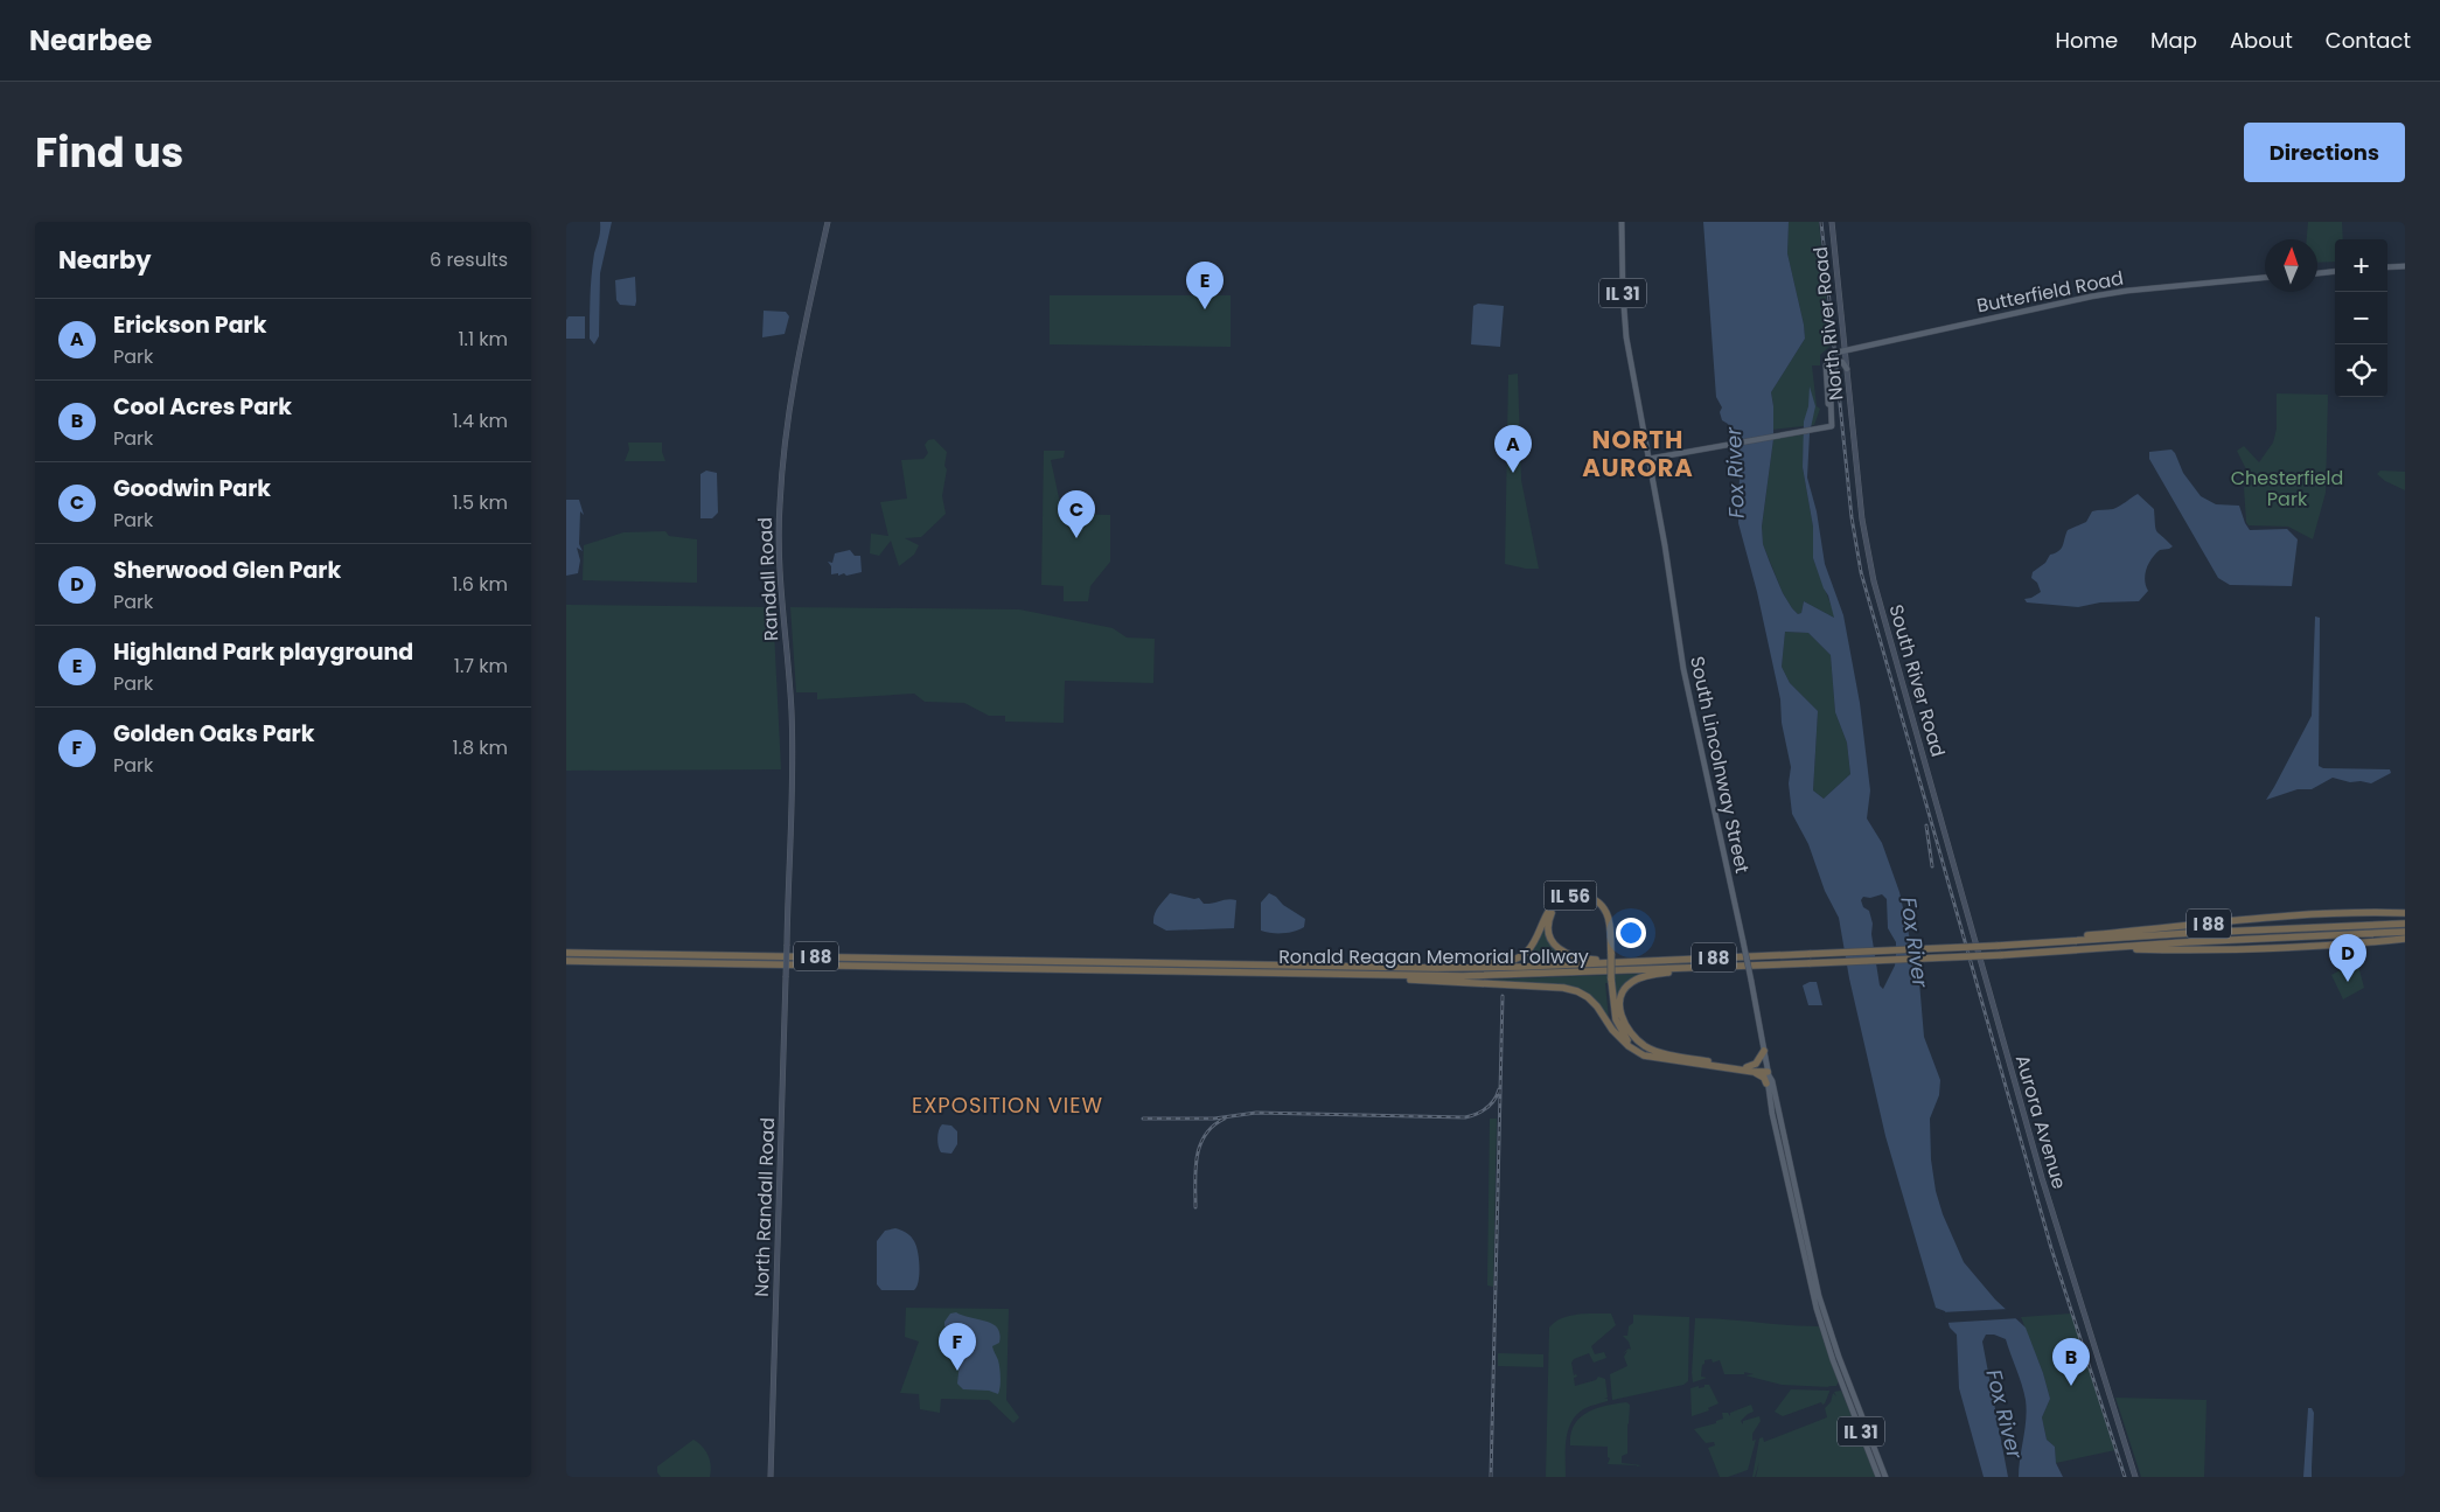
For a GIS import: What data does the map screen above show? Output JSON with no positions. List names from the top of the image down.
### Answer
{
  "streets": {
    "highway": ["IL 56", "I 88", "Ronald Reagan Memorial Tollway"],
    "main road": [
      "Butterfield Road",
      "IL 31",
      "North River Road",
      "Randall Road",
      "South River Road",
      "South Lincolnway Street",
      "Aurora Avenue",
      "North Randall Road"
    ]
  },
  "crossings": [
    ["Butterfield Road", "North River Road"],
    ["IL 31", "South Lincolnway Street"],
    ["North River Road", "South River Road"],
    ["Randall Road", "North Randall Road"],
    ["South River Road", "Aurora Avenue"],
    ["IL 56", "Ronald Reagan Memorial Tollway"],
    ["I 88", "Ronald Reagan Memorial Tollway"]
  ],
  "districts": ["NORTH AURORA", "EXPOSITION VIEW"],
  "water": ["Fox River"],
  "parks": ["Chesterfield Park"],
  "north": "top",
  "page": {
    "header": "Nearbee",
    "nav": [
      "Home",
      "Map",
      "About",
      "Contact"
    ],
    "title": "Find us",
    "buttons": "Directions",
    "heading": ["Nearby", "6 results"],
    "map_buttons": ["+", "−"],
    "pins": [
      "E",
      "A",
      "C",
      "D",
      "F",
      "B"
    ],
    "list": [
      {
        "mark": "A",
        "name": "Erickson Park",
        "note": "Park",
        "value": "1.1 km"
      },
      {
        "mark": "B",
        "name": "Cool Acres Park",
        "note": "Park",
        "value": "1.4 km"
      },
      {
        "mark": "C",
        "name": "Goodwin Park",
        "note": "Park",
        "value": "1.5 km"
      },
      {
        "mark": "D",
        "name": "Sherwood Glen Park",
        "note": "Park",
        "value": "1.6 km"
      },
      {
        "mark": "E",
        "name": "Highland Park playground",
        "note": "Park",
        "value": "1.7 km"
      },
      {
        "mark": "F",
        "name": "Golden Oaks Park",
        "note": "Park",
        "value": "1.8 km"
      }
    ]
  }
}
